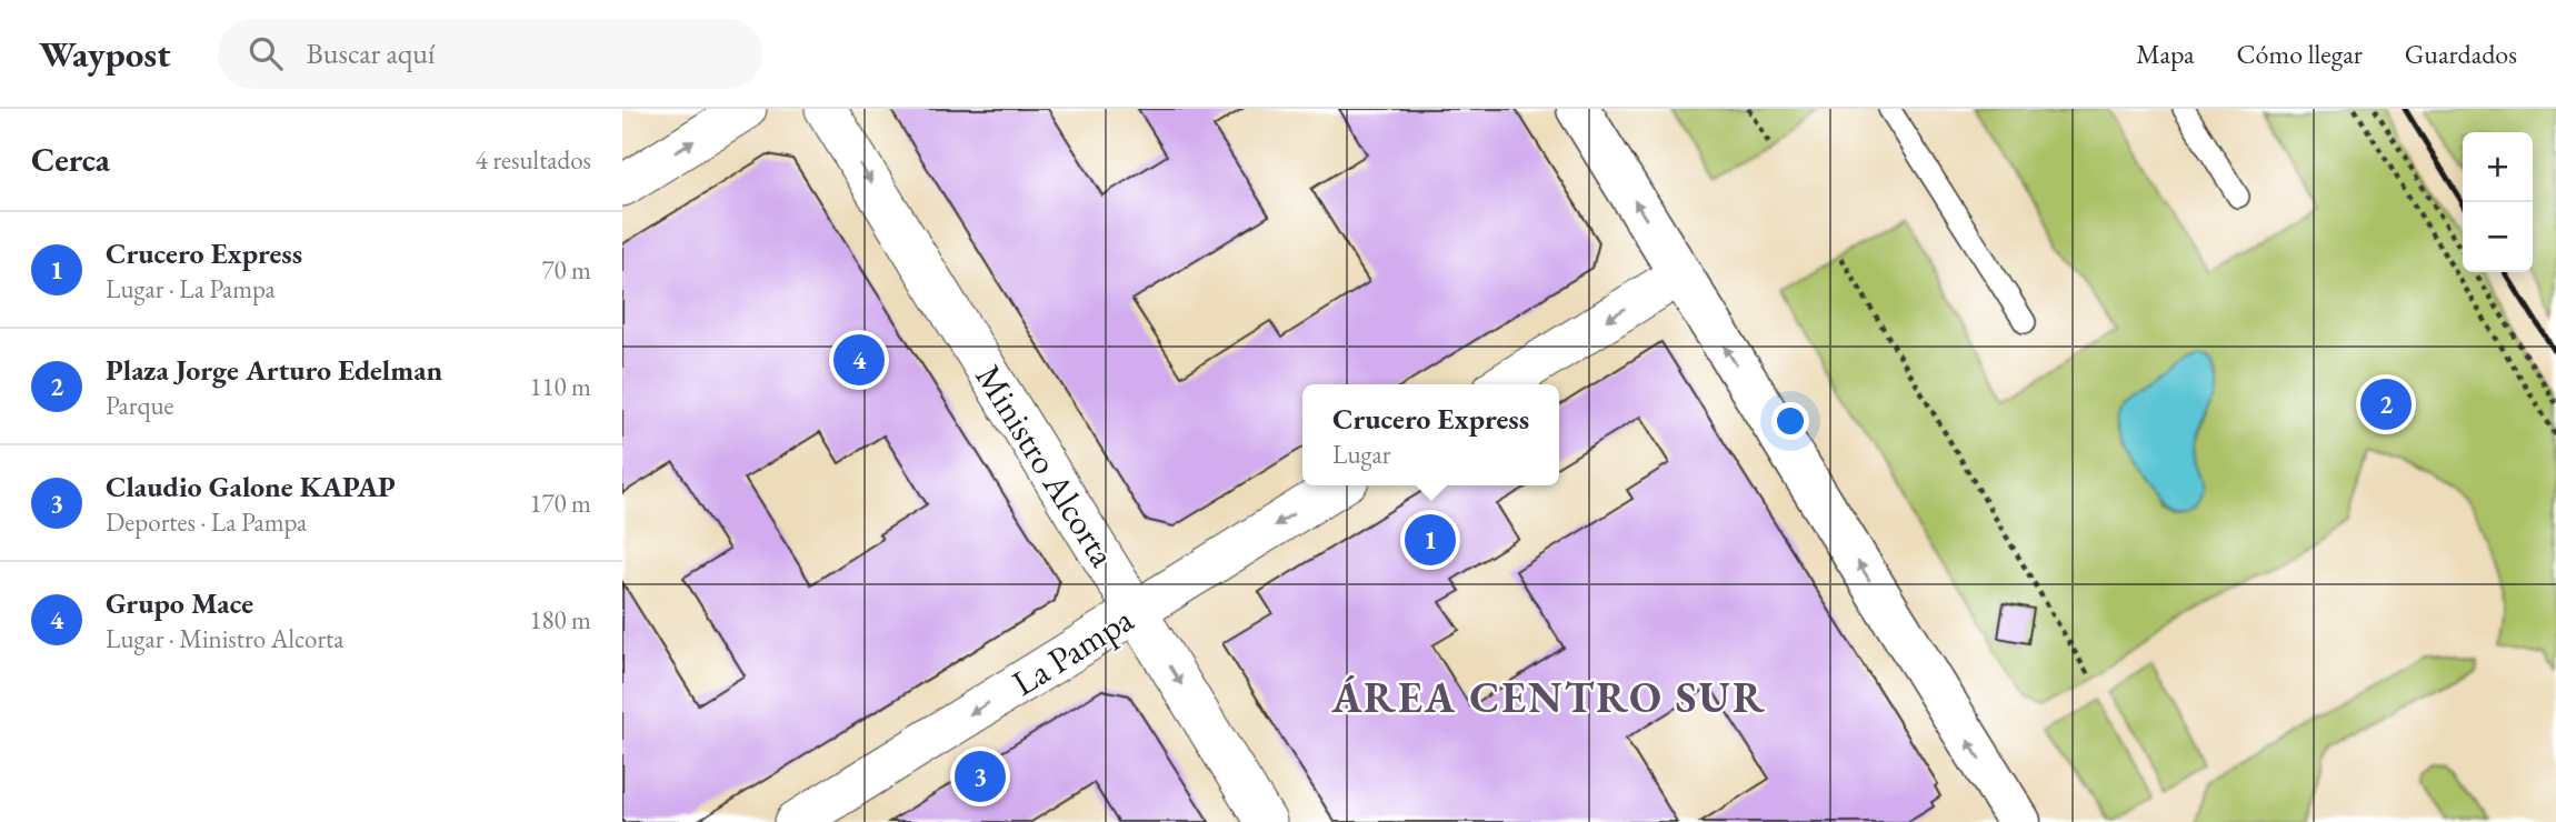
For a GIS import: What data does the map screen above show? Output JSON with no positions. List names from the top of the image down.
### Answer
{
  "streets": {
    "street": ["Ministro Alcorta", "La Pampa"]
  },
  "crossings": [
    ["Ministro Alcorta", "La Pampa"]
  ],
  "one_way": ["Ministro Alcorta", "La Pampa"],
  "districts": ["ÁREA CENTRO SUR"],
  "page": {
    "header": "Waypost",
    "search": "Buscar aquí",
    "nav": ["Mapa", "Cómo llegar", "Guardados"],
    "heading": ["Cerca", "4 resultados"],
    "map_buttons": ["+", "−"],
    "list": [
      {
        "mark": "1",
        "name": "Crucero Express",
        "note": "Lugar · La Pampa",
        "value": "70 m"
      },
      {
        "mark": "2",
        "name": "Plaza Jorge Arturo Edelman",
        "note": "Parque",
        "value": "110 m"
      },
      {
        "mark": "3",
        "name": "Claudio Galone KAPAP",
        "note": "Deportes · La Pampa",
        "value": "170 m"
      },
      {
        "mark": "4",
        "name": "Grupo Mace",
        "note": "Lugar · Ministro Alcorta",
        "value": "180 m"
      }
    ],
    "pins": [
      "4",
      "2",
      "1",
      "3"
    ],
    "popup": ["Crucero Express", "Lugar"]
  }
}
